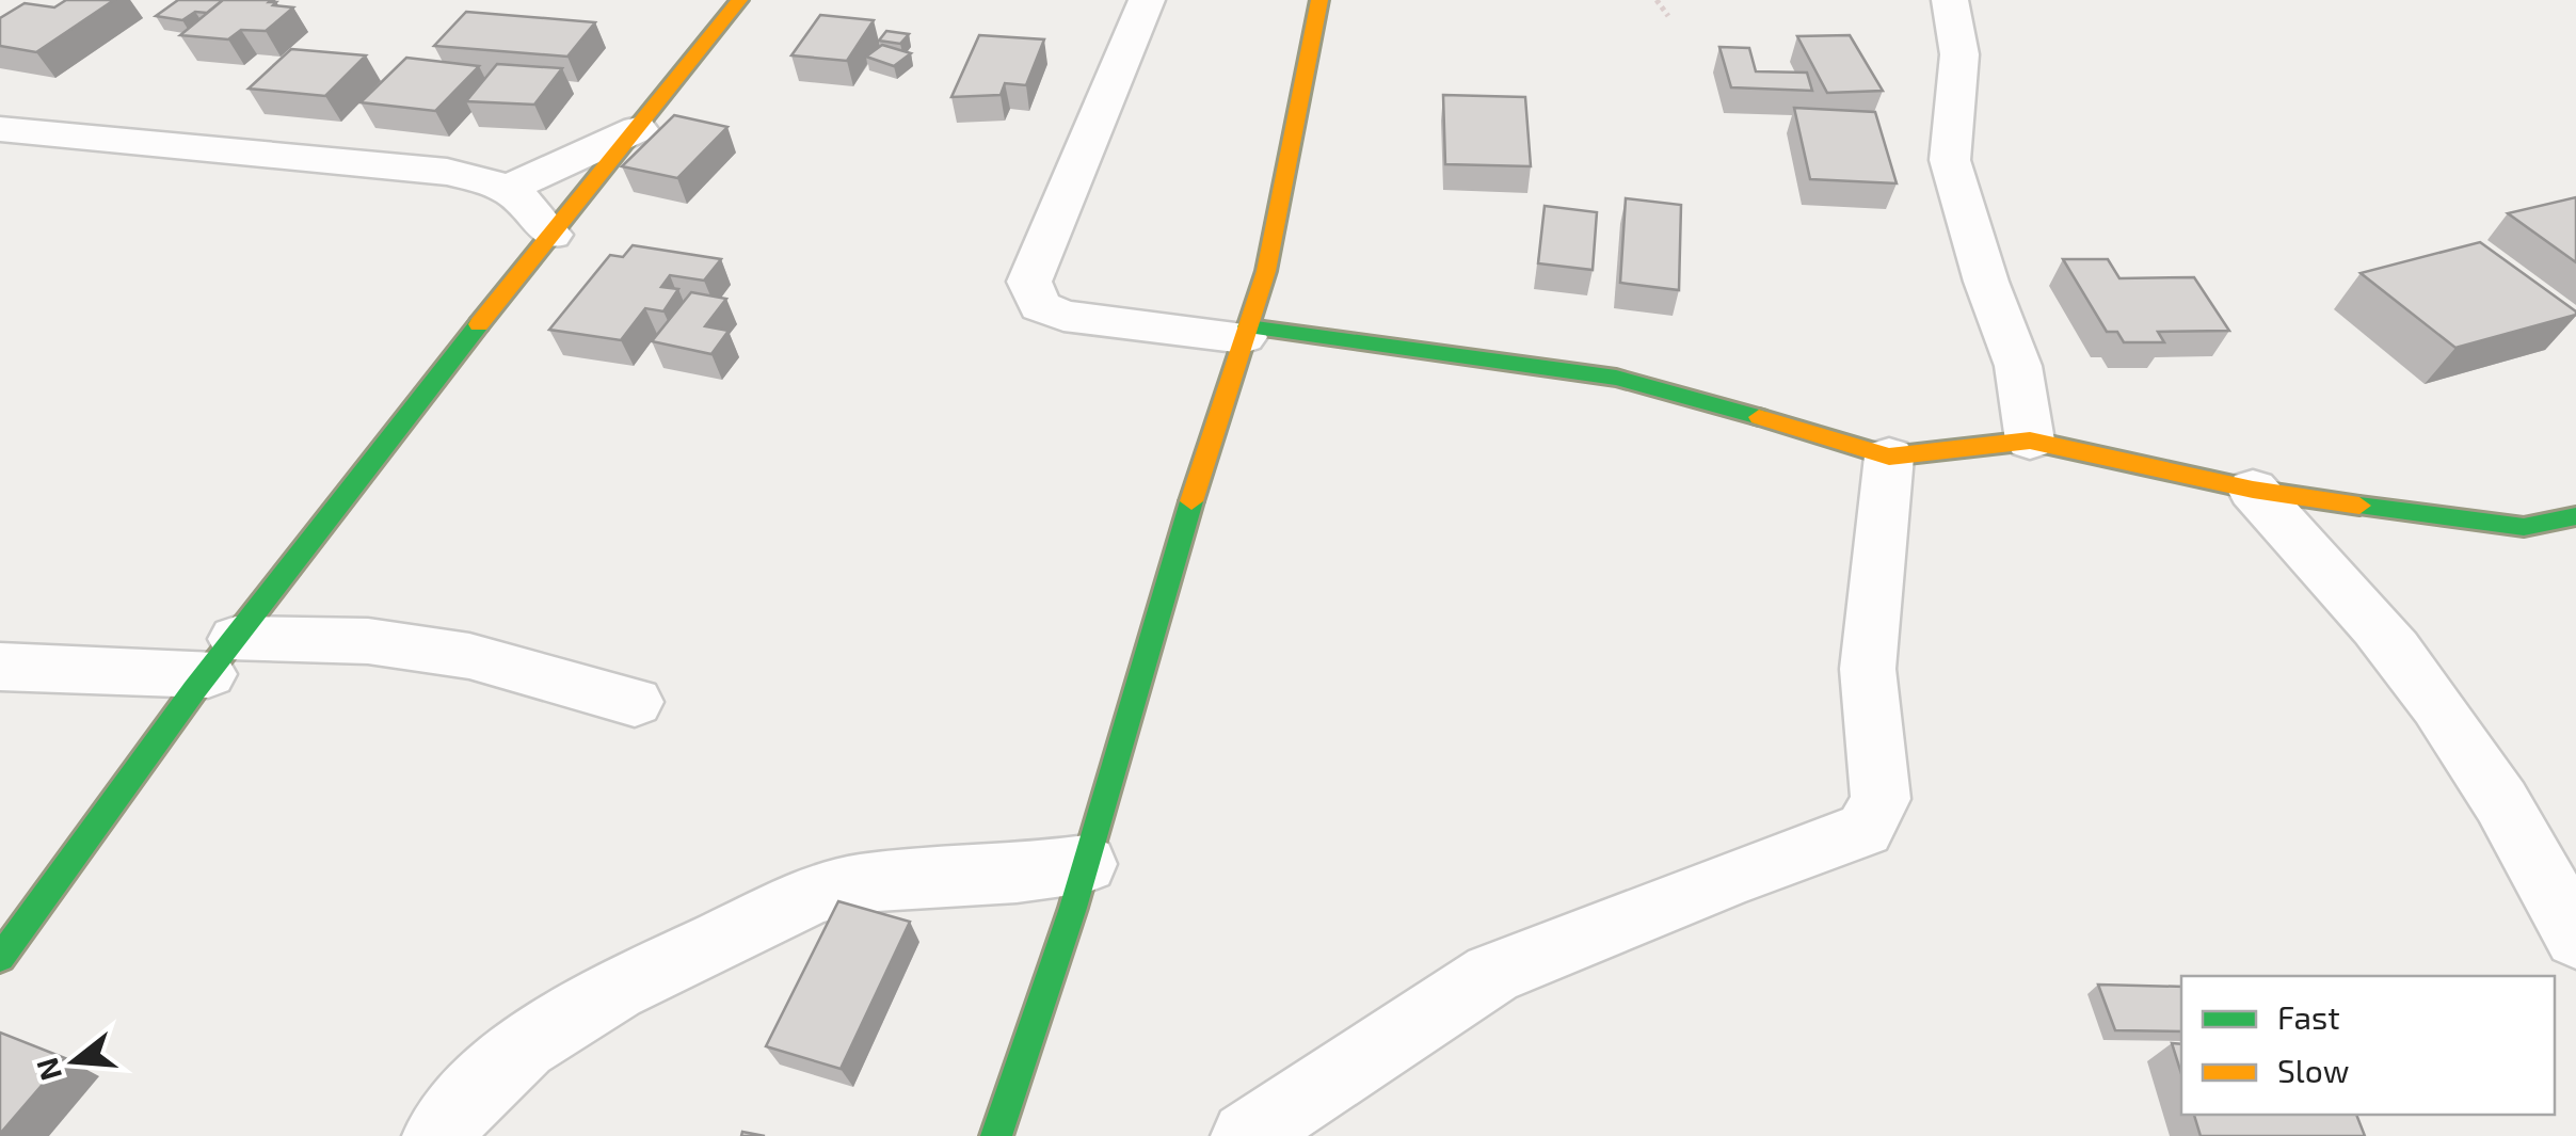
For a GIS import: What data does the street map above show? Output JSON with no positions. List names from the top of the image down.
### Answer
{
  "legend": ["Fast", "Slow"],
  "north": "left"
}
